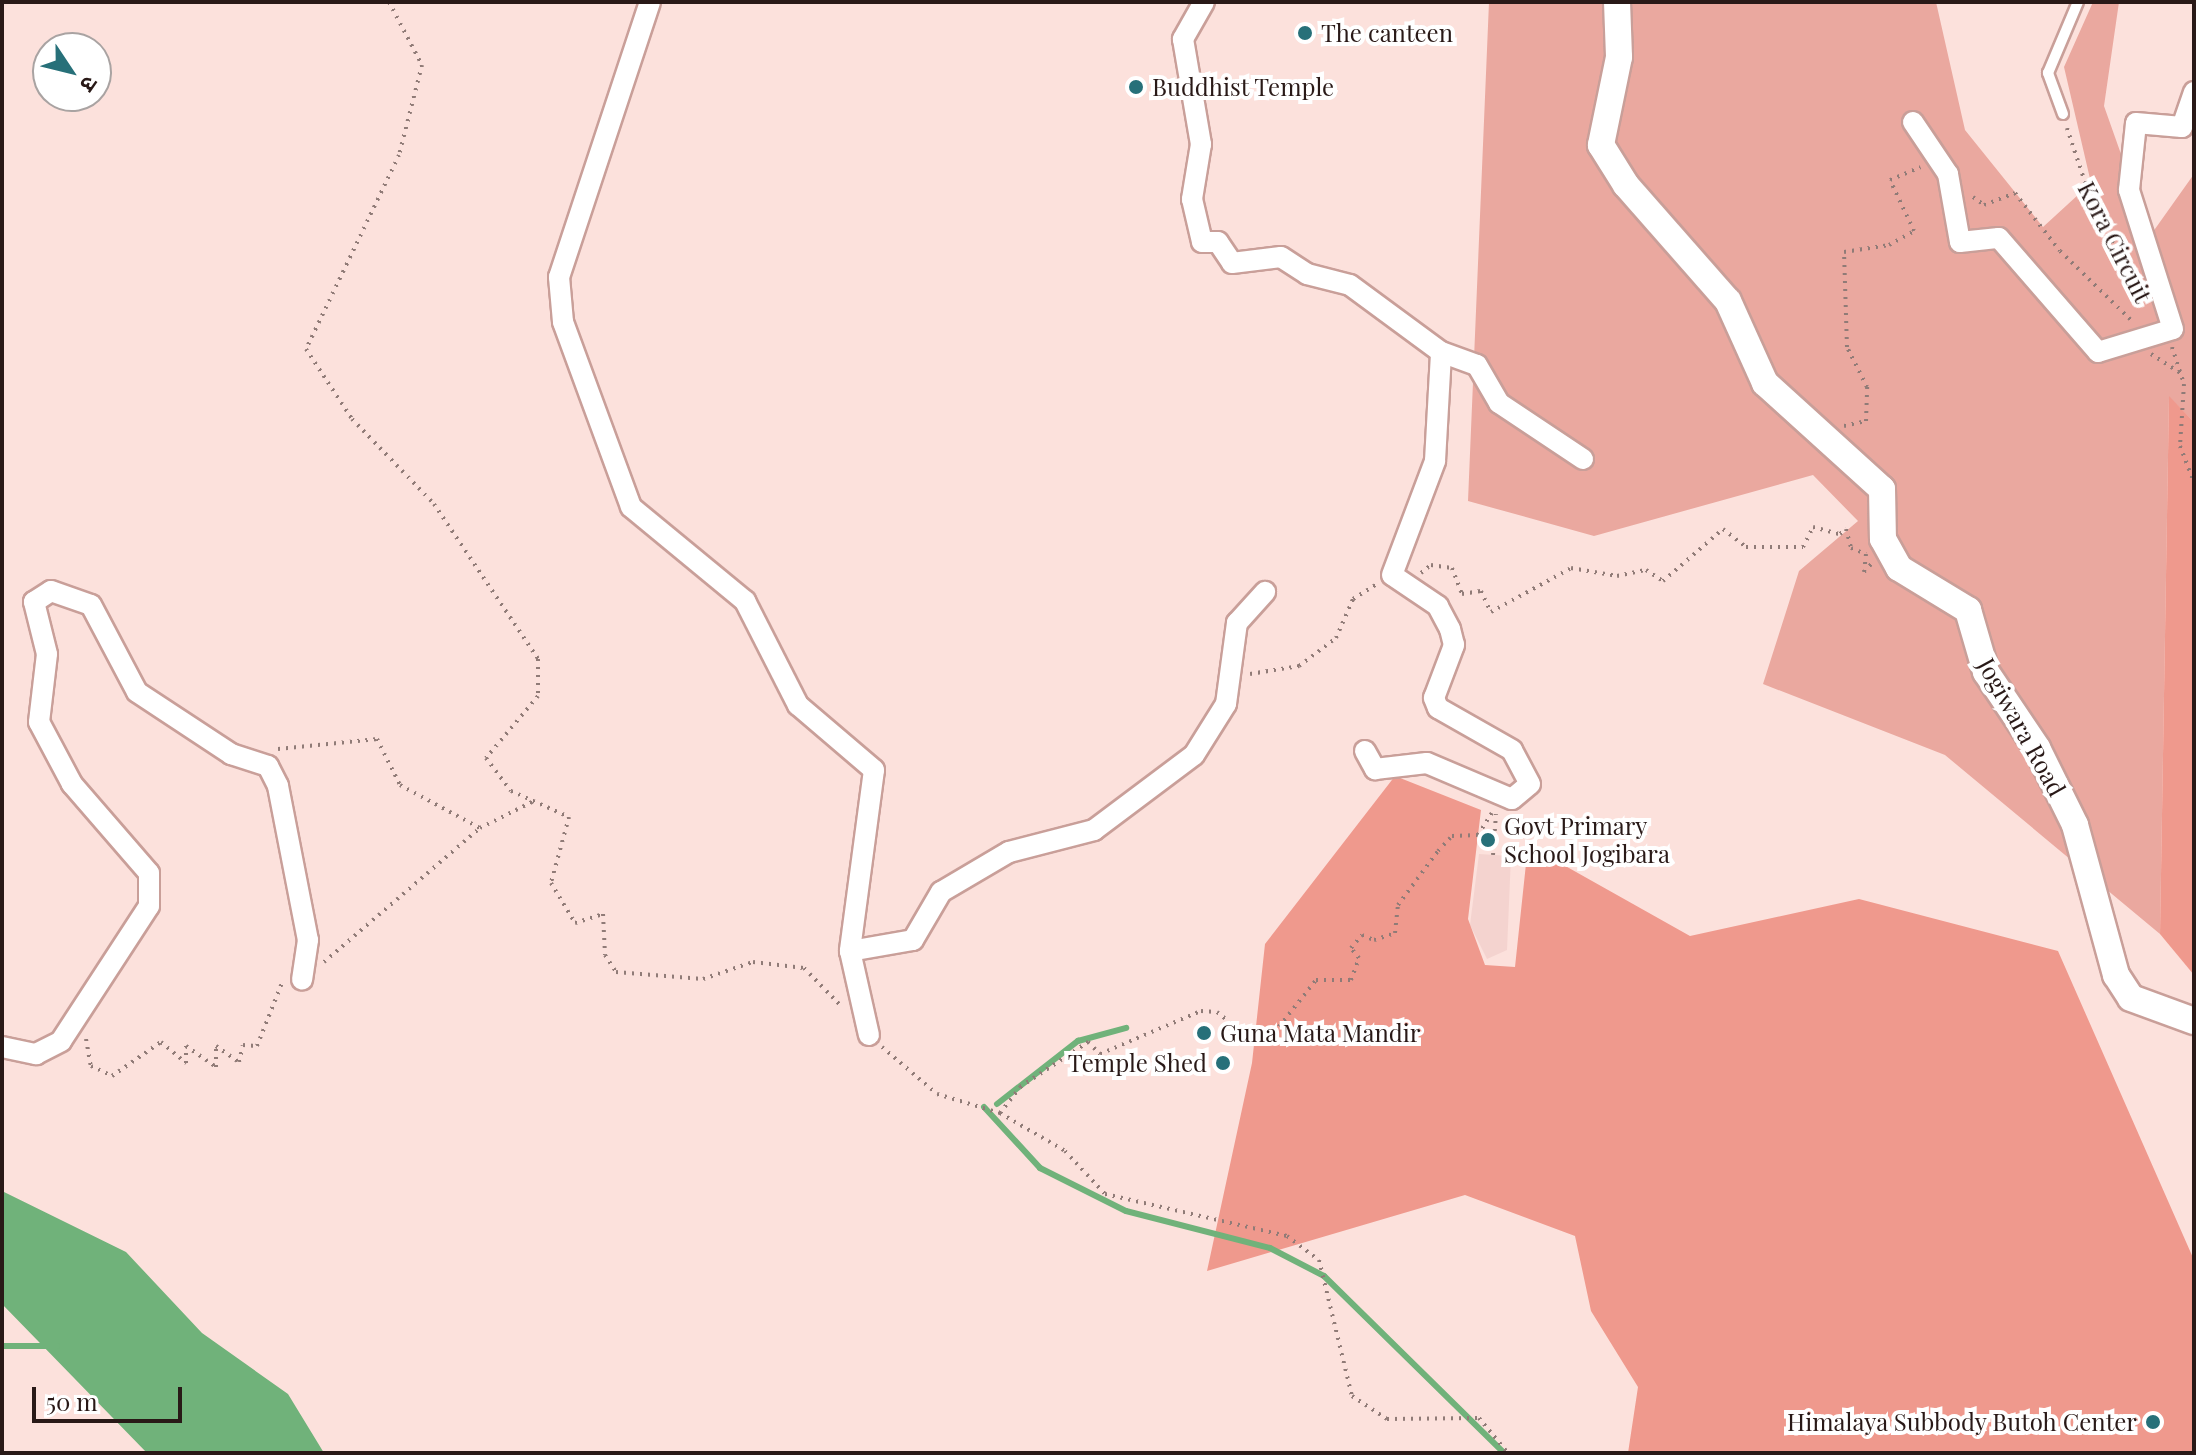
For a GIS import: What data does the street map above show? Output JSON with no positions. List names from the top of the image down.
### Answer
{
  "streets": {
    "street": ["Jogiwara Road"],
    "path": ["Kora Circuit"]
  },
  "places": [
    "The canteen",
    "Buddhist Temple",
    "Govt Primary School Jogibara",
    "Guna Mata Mandir",
    "Temple Shed",
    "Himalaya Subbody Butoh Center"
  ],
  "scale_bar": "50 m",
  "north": "bottom right"
}
